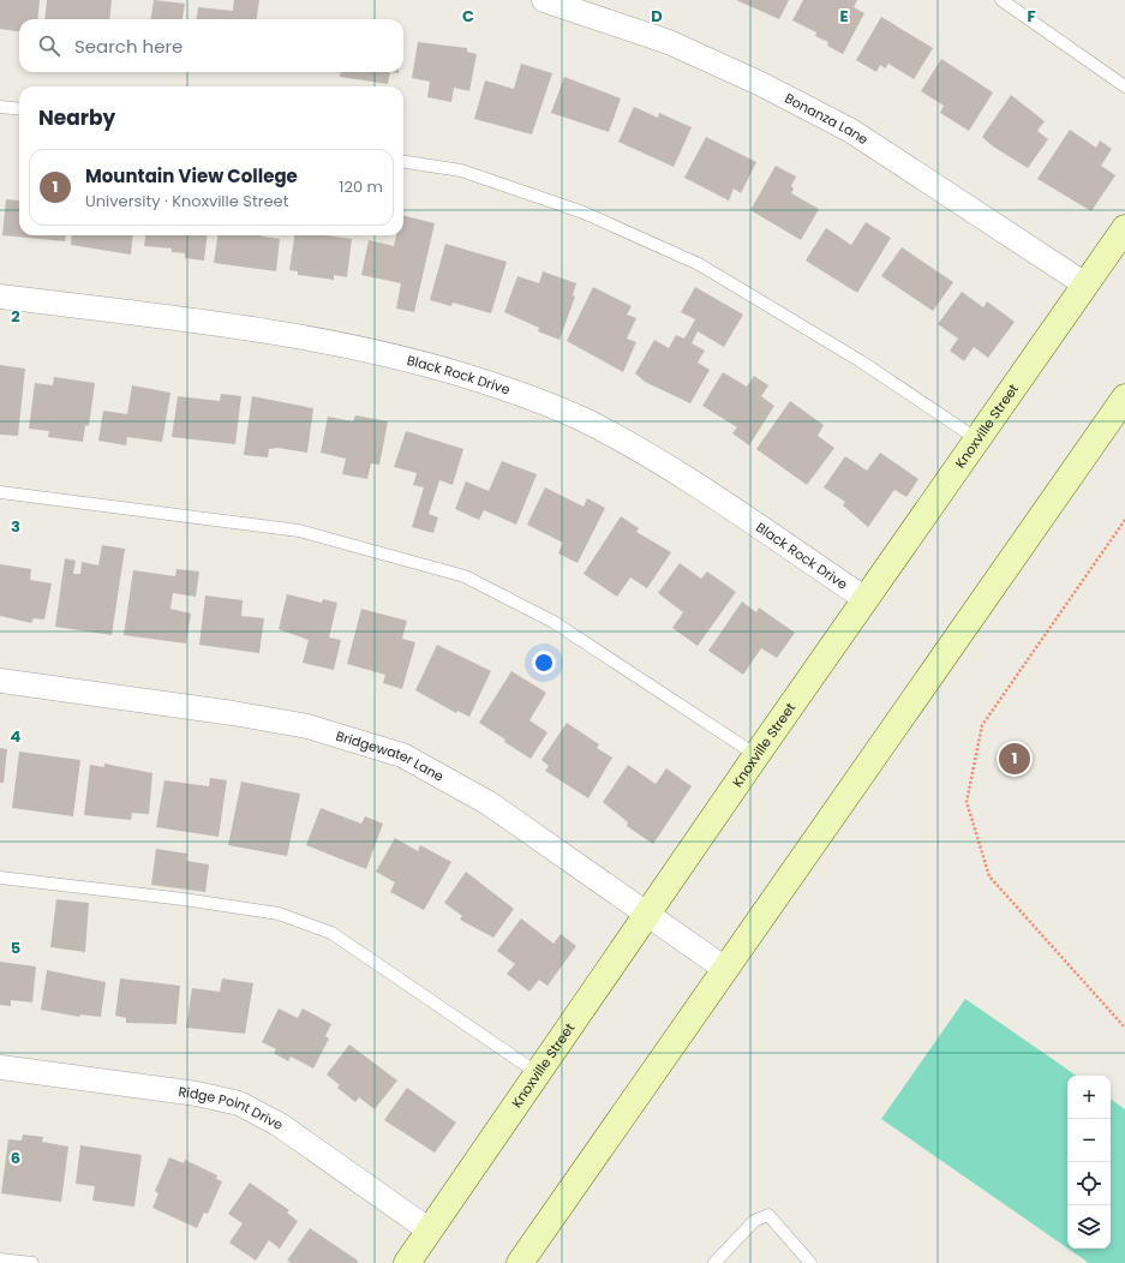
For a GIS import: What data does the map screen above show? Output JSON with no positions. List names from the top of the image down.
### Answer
{
  "streets": {
    "street": [
      "Bonanza Lane",
      "Black Rock Drive",
      "Knoxville Street",
      "Bridgewater Lane",
      "Ridge Point Drive"
    ]
  },
  "crossings": [
    ["Bonanza Lane", "Knoxville Street"],
    ["Black Rock Drive", "Knoxville Street"],
    ["Knoxville Street", "Bridgewater Lane"],
    ["Knoxville Street", "Ridge Point Drive"]
  ],
  "page": {
    "search": "Search here",
    "heading": "Nearby",
    "list": [
      {
        "mark": "1",
        "name": "Mountain View College",
        "note": "University · Knoxville Street",
        "value": "120 m"
      }
    ],
    "pins": "1",
    "map_buttons": ["+", "−"]
  },
  "grid": {
    "columns": [
      "C",
      "D",
      "E",
      "F"
    ],
    "rows": [
      "2",
      "3",
      "4",
      "5",
      "6"
    ]
  }
}
